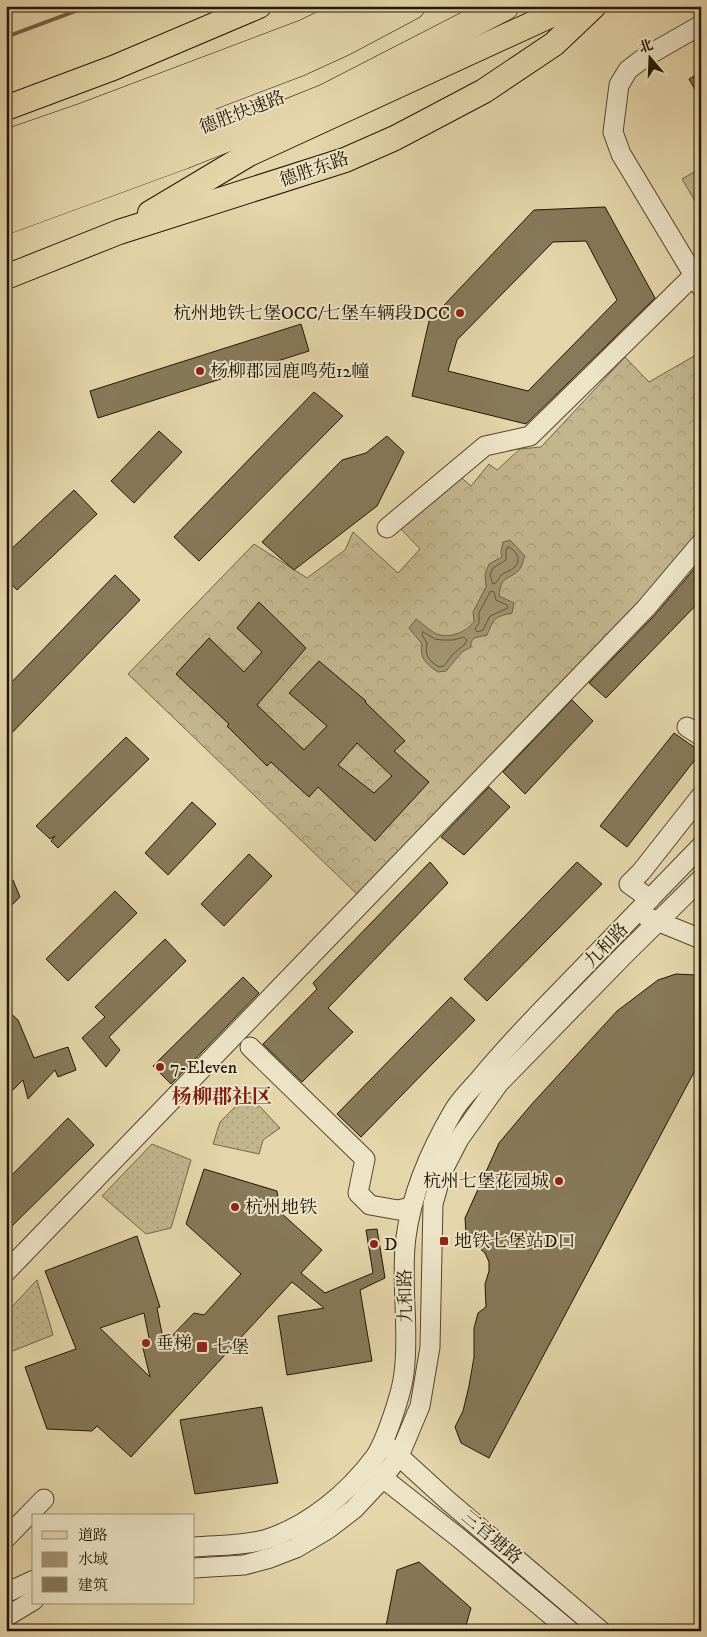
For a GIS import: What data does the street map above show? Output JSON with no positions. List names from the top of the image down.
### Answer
{
  "streets": {
    "highway": ["德胜快速路"],
    "main road": ["德胜东路"],
    "street": ["九和路", "三官塘路"]
  },
  "crossings": [
    ["九和路", "三官塘路"]
  ],
  "districts": ["杨柳郡社区"],
  "places": {
    "other": [
      "杭州地铁七堡OCC/七堡车辆段DCC",
      "杨柳郡园鹿鸣苑12幢",
      "7-Eleven",
      "杭州七堡花园城",
      "杭州地铁",
      "D",
      "垂梯"
    ],
    "transit": ["地铁七堡站D口", "七堡"]
  },
  "legend": ["道路", "水域", "建筑"],
  "north": "top"
}
